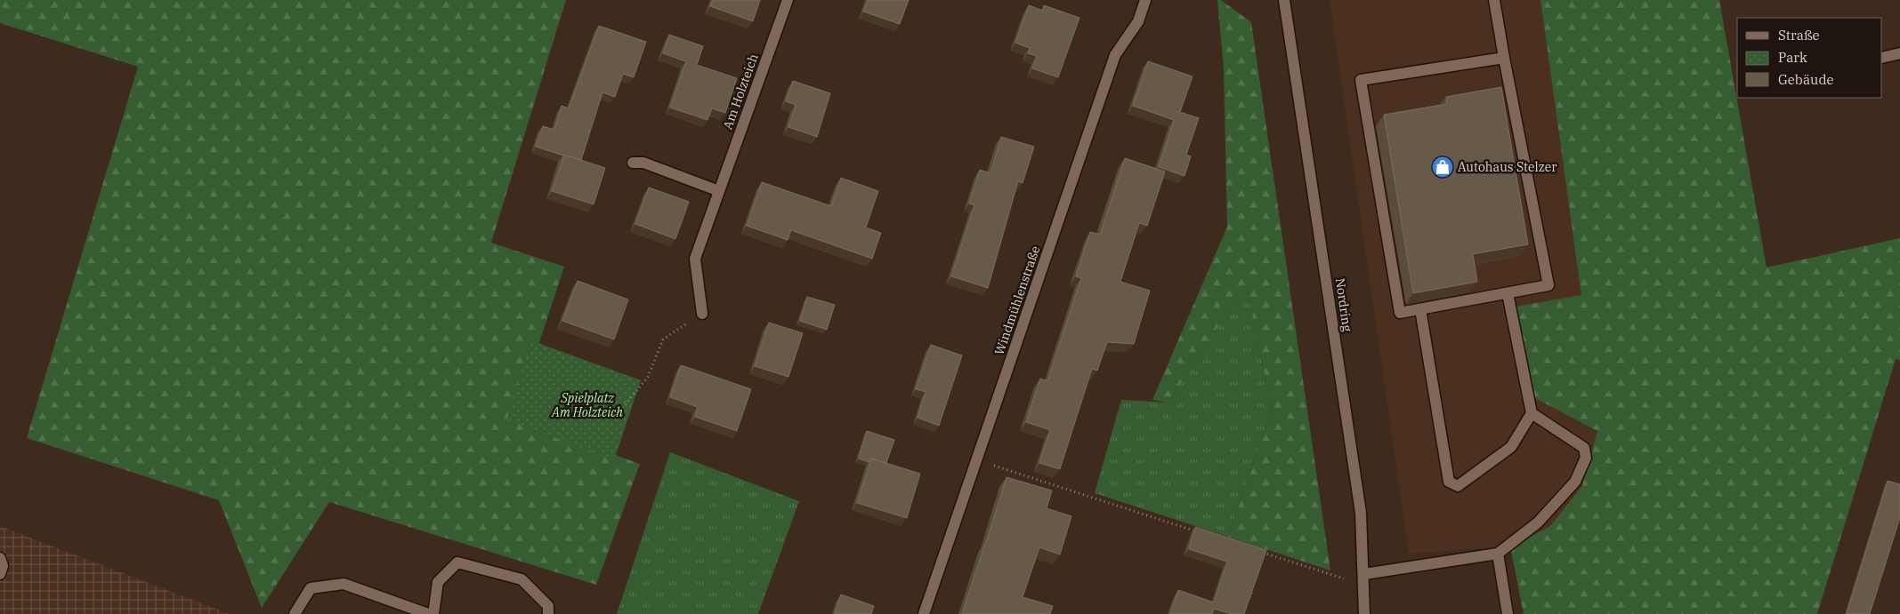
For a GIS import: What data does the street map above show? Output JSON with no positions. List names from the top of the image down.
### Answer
{
  "streets": {
    "street": ["Am Holzteich", "Windmühlenstraße", "Nordring"]
  },
  "parks": ["Spielplatz Am Holzteich"],
  "places": {
    "shop": ["Autohaus Stelzer"]
  },
  "legend": ["Straße", "Park", "Gebäude"]
}
